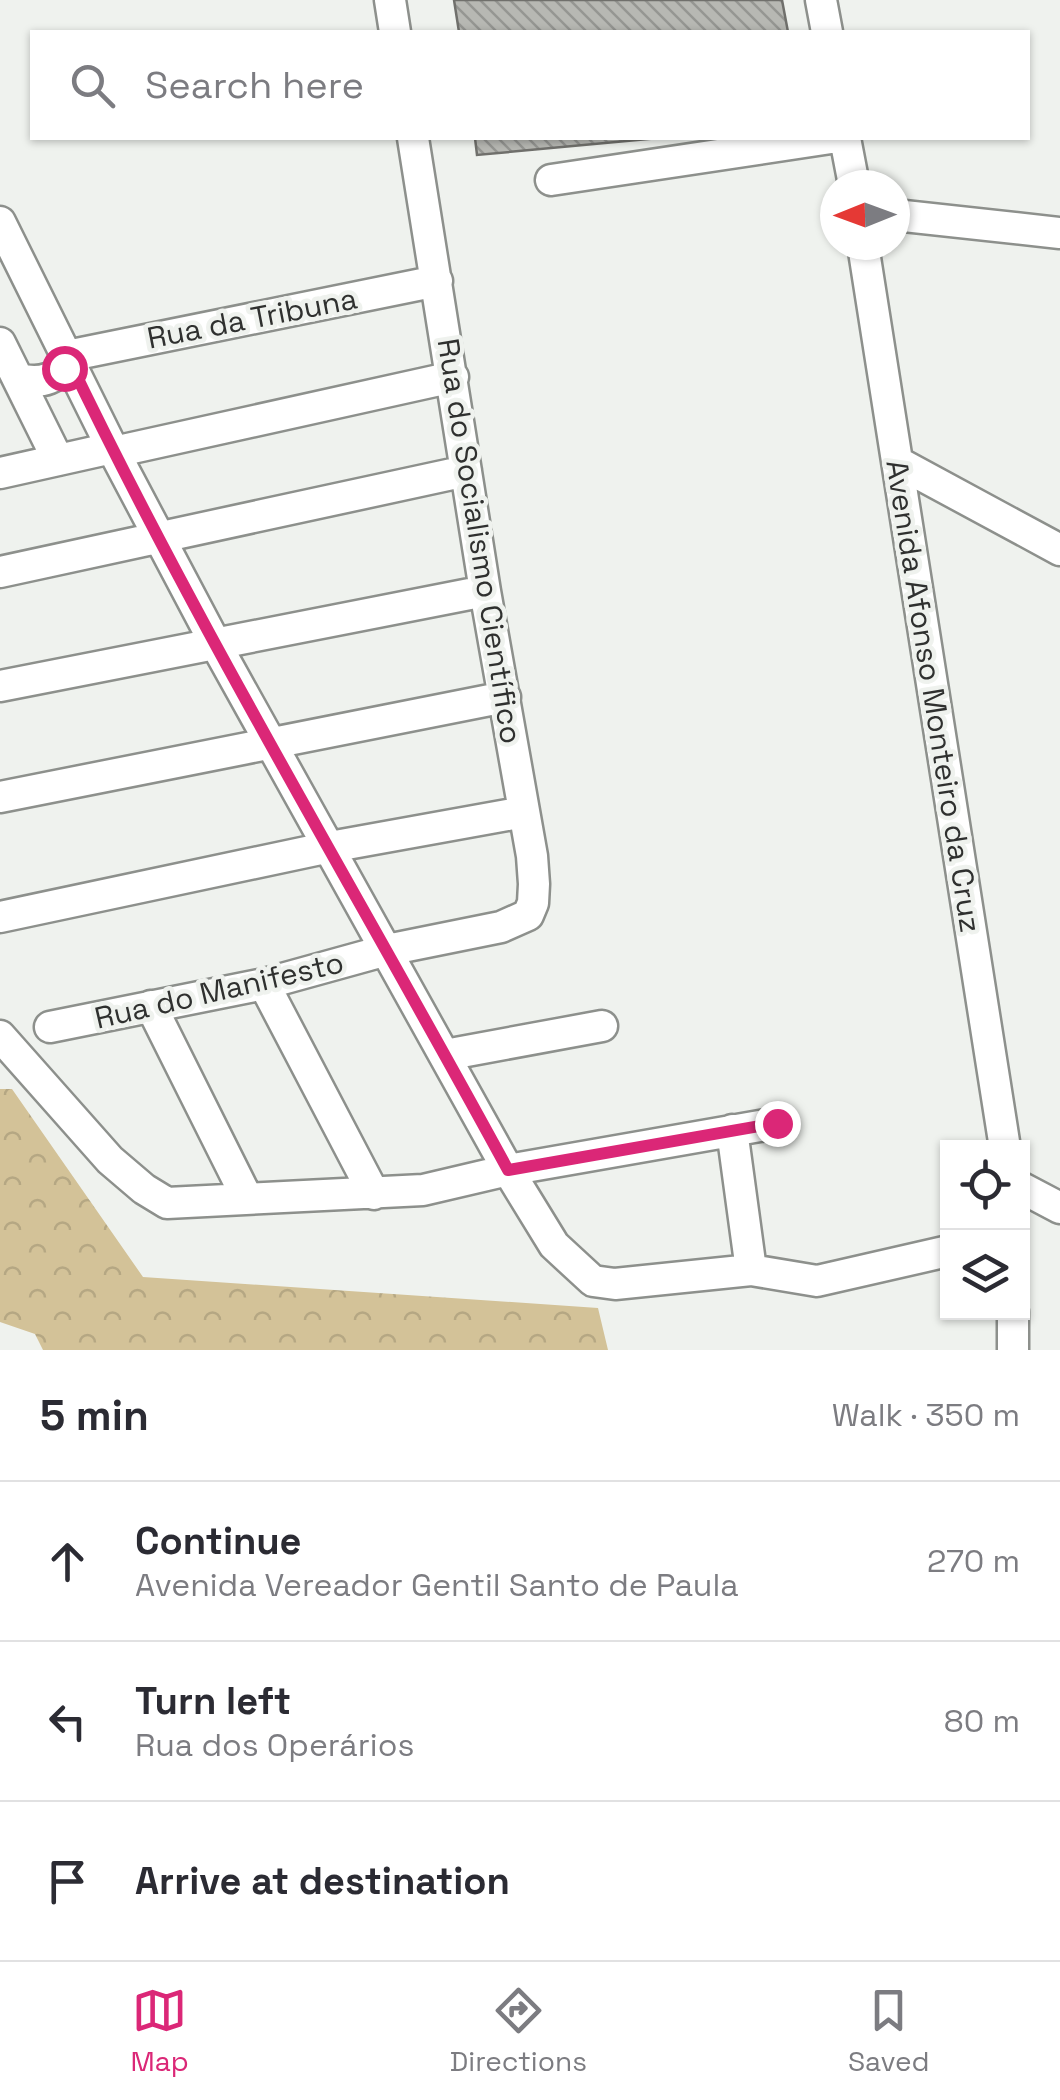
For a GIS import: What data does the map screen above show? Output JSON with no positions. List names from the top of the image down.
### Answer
{
  "streets": {
    "street": [
      "Rua da Tribuna",
      "Rua do Socialismo Científico",
      "Avenida Afonso Monteiro da Cruz",
      "Rua do Manifesto"
    ]
  },
  "crossings": [
    ["Rua da Tribuna", "Rua do Socialismo Científico"],
    ["Rua do Socialismo Científico", "Rua do Manifesto"]
  ],
  "north": "left",
  "page": {
    "search": "Search here",
    "heading": ["5 min", "Walk · 350 m"],
    "list": [
      ["Continue", "Avenida Vereador Gentil Santo de Paula", "270 m"],
      ["Turn left", "Rua dos Operários", "80 m"],
      "Arrive at destination"
    ],
    "nav": ["Map", "Directions", "Saved"]
  }
}
